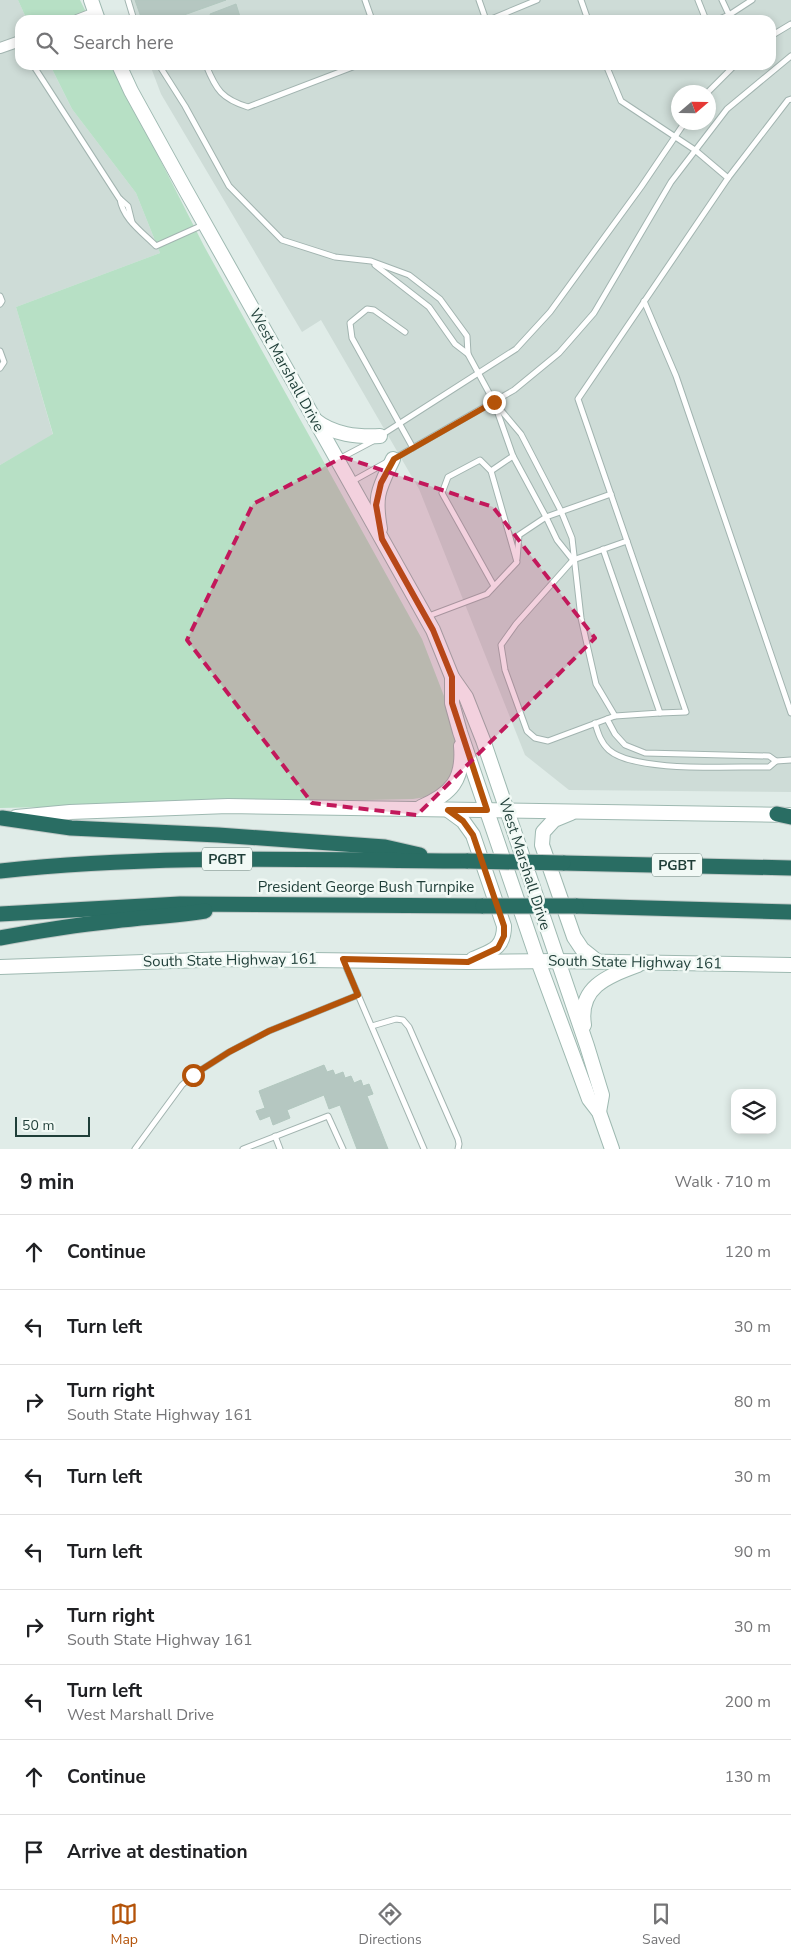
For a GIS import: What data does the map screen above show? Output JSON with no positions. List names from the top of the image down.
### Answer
{
  "streets": {
    "highway": ["PGBT", "President George Bush Turnpike"],
    "main road": ["West Marshall Drive", "South State Highway 161"]
  },
  "crossings": [
    ["West Marshall Drive", "South State Highway 161"]
  ],
  "scale_bar": "50 m",
  "north": "right",
  "page": {
    "search": "Search here",
    "scale": "50 m",
    "heading": ["9 min", "Walk · 710 m"],
    "list": [
      ["Continue", "120 m"],
      ["Turn left", "30 m"],
      ["Turn right", "South State Highway 161", "80 m"],
      ["Turn left", "30 m"],
      ["Turn left", "90 m"],
      ["Turn right", "South State Highway 161", "30 m"],
      ["Turn left", "West Marshall Drive", "200 m"],
      ["Continue", "130 m"],
      "Arrive at destination"
    ],
    "nav": ["Map", "Directions", "Saved"]
  }
}
